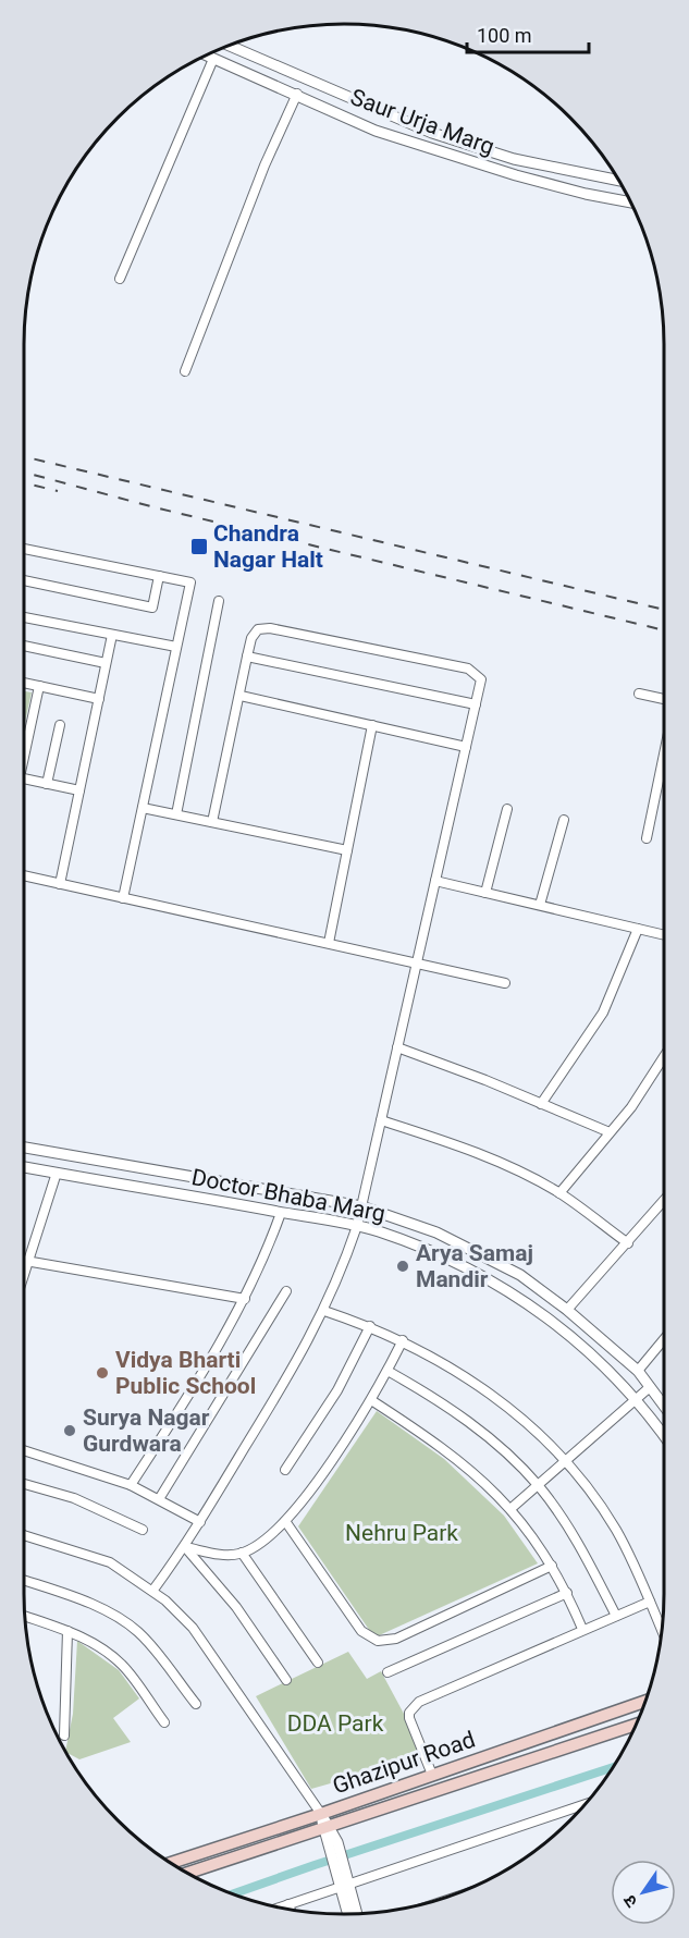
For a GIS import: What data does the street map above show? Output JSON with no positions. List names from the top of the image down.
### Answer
{
  "streets": {
    "main road": ["Ghazipur Road"],
    "street": ["Saur Urja Marg", "Doctor Bhaba Marg"]
  },
  "parks": ["Nehru Park", "DDA Park"],
  "places": {
    "transit": ["Chandra Nagar Halt"],
    "other": ["Arya Samaj Mandir", "Vidya Bharti Public School", "Surya Nagar Gurdwara"]
  },
  "scale_bar": "100 m",
  "north": "bottom left"
}
